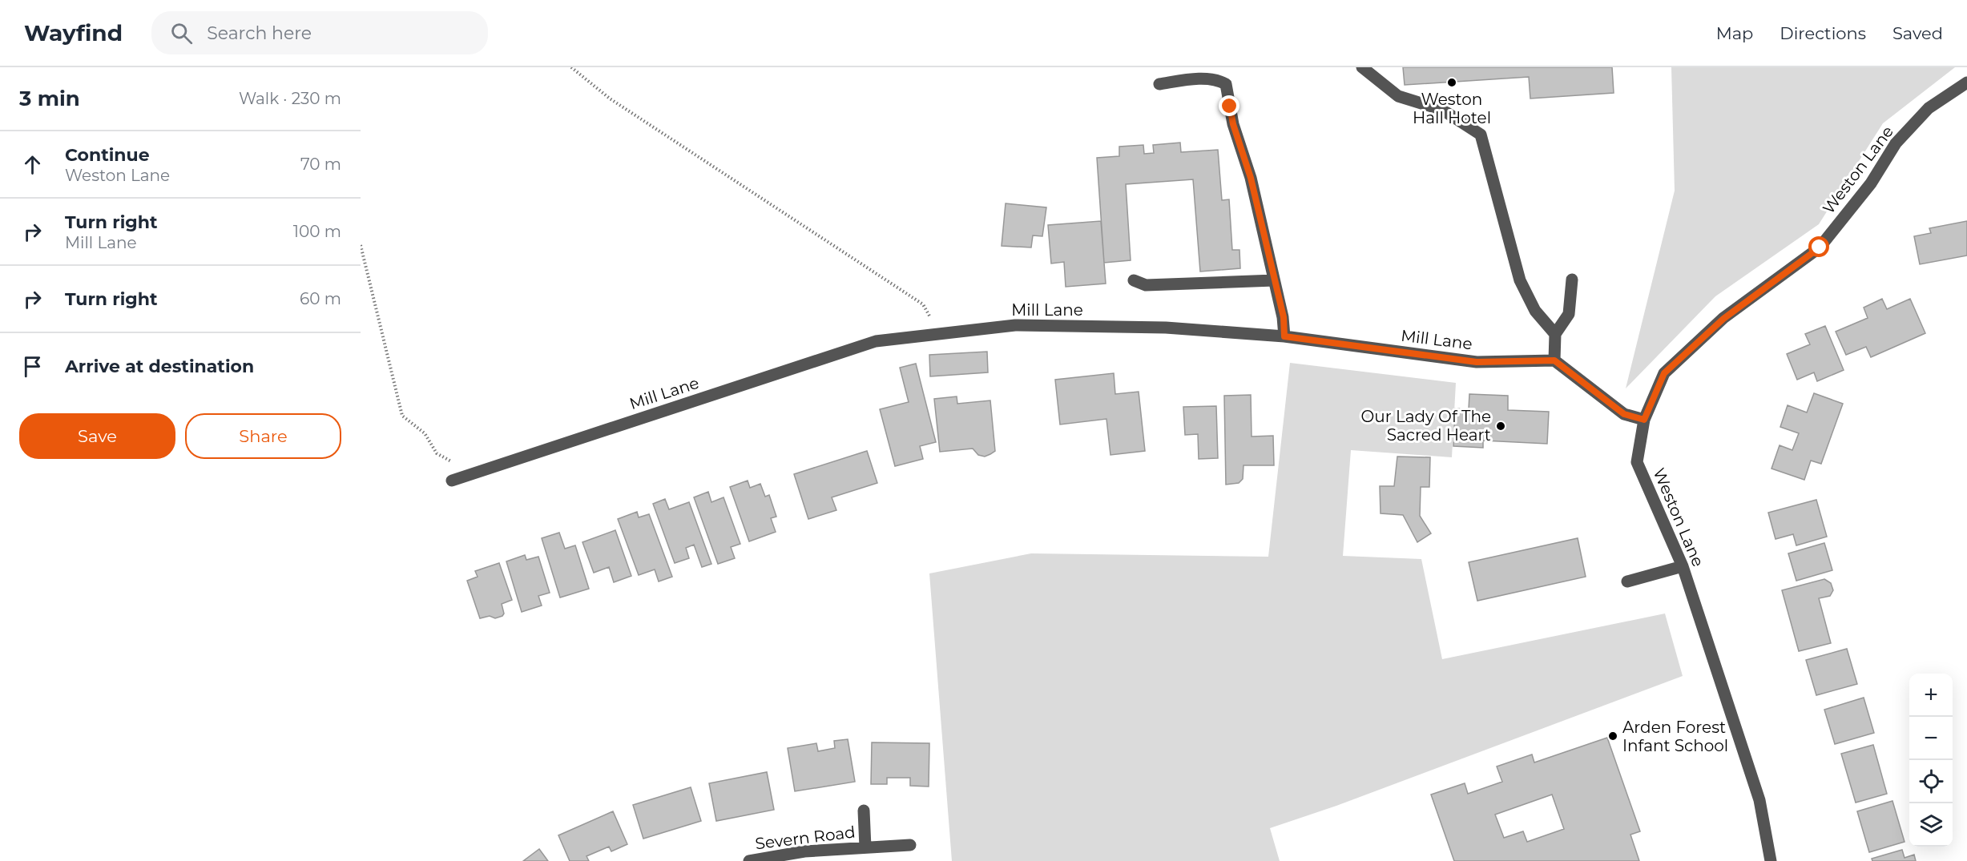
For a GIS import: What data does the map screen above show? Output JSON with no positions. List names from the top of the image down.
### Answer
{
  "streets": {
    "street": ["Weston Lane", "Mill Lane", "Severn Road"]
  },
  "places": ["Weston Hall Hotel", "Our Lady Of The Sacred Heart", "Arden Forest Infant School"],
  "page": {
    "header": "Wayfind",
    "search": "Search here",
    "nav": ["Map", "Directions", "Saved"],
    "heading": ["3 min", "Walk · 230 m"],
    "list": [
      ["Continue", "Weston Lane", "70 m"],
      ["Turn right", "Mill Lane", "100 m"],
      ["Turn right", "60 m"],
      "Arrive at destination"
    ],
    "buttons": ["Save", "Share"],
    "map_buttons": ["+", "−"]
  }
}
